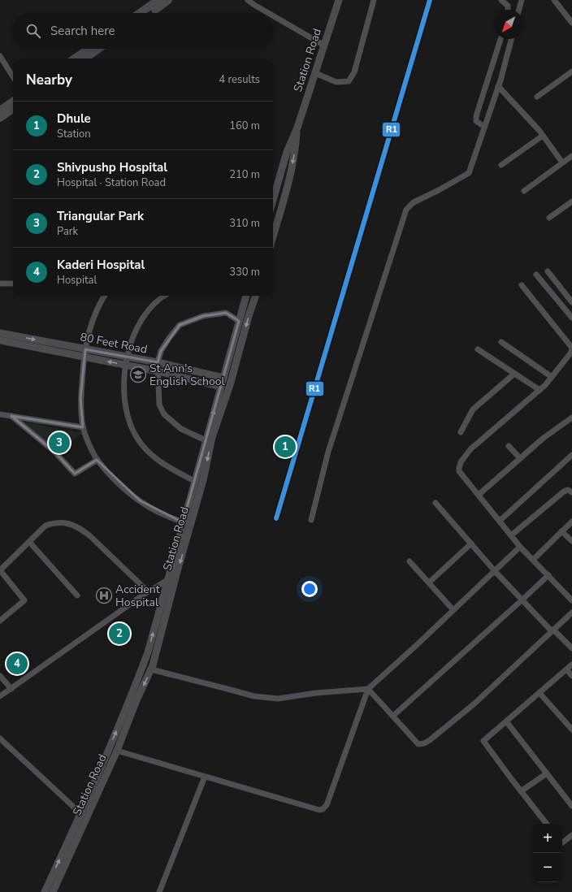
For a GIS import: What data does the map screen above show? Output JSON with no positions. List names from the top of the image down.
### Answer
{
  "streets": {
    "main road": ["Station Road", "80 Feet Road"]
  },
  "crossings": [
    ["Station Road", "80 Feet Road"]
  ],
  "places": {
    "school or university": ["St Ann's English School"],
    "hospital": ["Accident Hospital"]
  },
  "lines": ["transit line R1"],
  "north": "bottom left",
  "page": {
    "search": "Search here",
    "heading": ["Nearby", "4 results"],
    "list": [
      {
        "mark": "1",
        "name": "Dhule",
        "note": "Station",
        "value": "160 m"
      },
      {
        "mark": "2",
        "name": "Shivpushp Hospital",
        "note": "Hospital · Station Road",
        "value": "210 m"
      },
      {
        "mark": "3",
        "name": "Triangular Park",
        "note": "Park",
        "value": "310 m"
      },
      {
        "mark": "4",
        "name": "Kaderi Hospital",
        "note": "Hospital",
        "value": "330 m"
      }
    ],
    "pins": [
      "3",
      "1",
      "2",
      "4"
    ],
    "map_buttons": ["+", "−"]
  }
}
